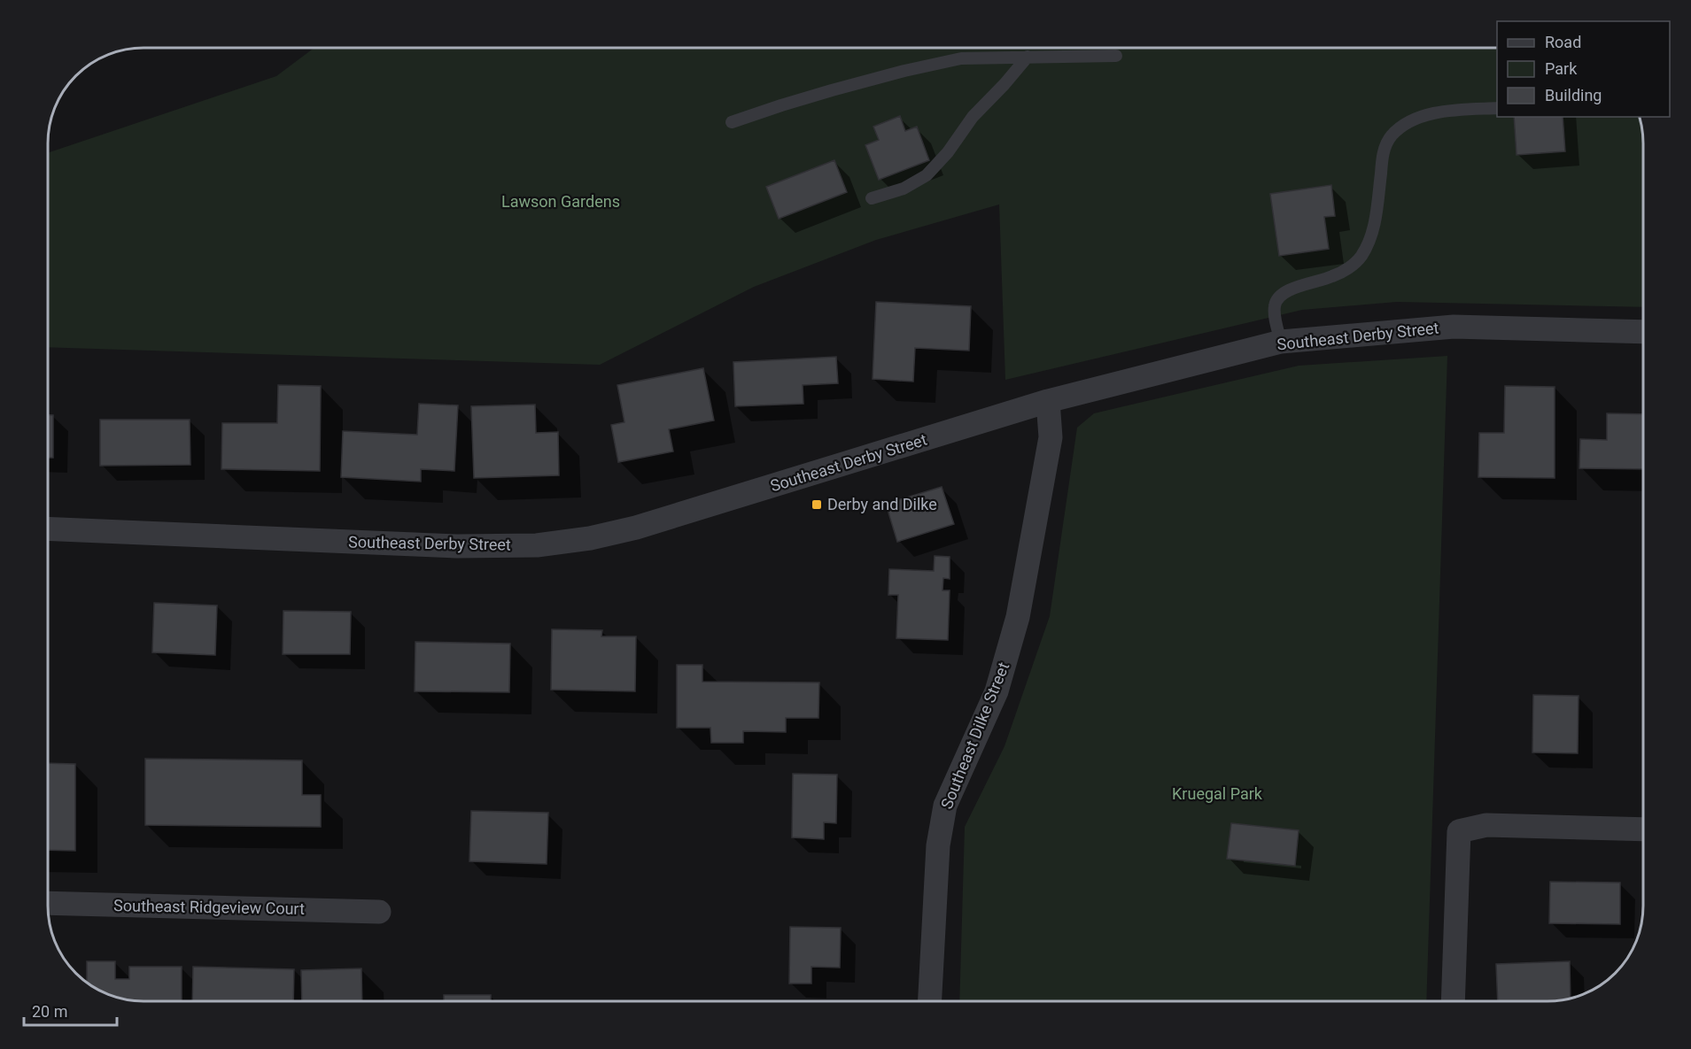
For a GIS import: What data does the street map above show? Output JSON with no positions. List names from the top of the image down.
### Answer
{
  "streets": {
    "street": ["Southeast Derby Street", "Southeast Dilke Street", "Southeast Ridgeview Court"]
  },
  "crossings": [
    ["Southeast Derby Street", "Southeast Dilke Street"]
  ],
  "parks": ["Lawson Gardens", "Kruegal Park"],
  "places": {
    "transit": ["Derby and Dilke"]
  },
  "legend": ["Road", "Park", "Building"],
  "scale_bar": "20 m"
}
